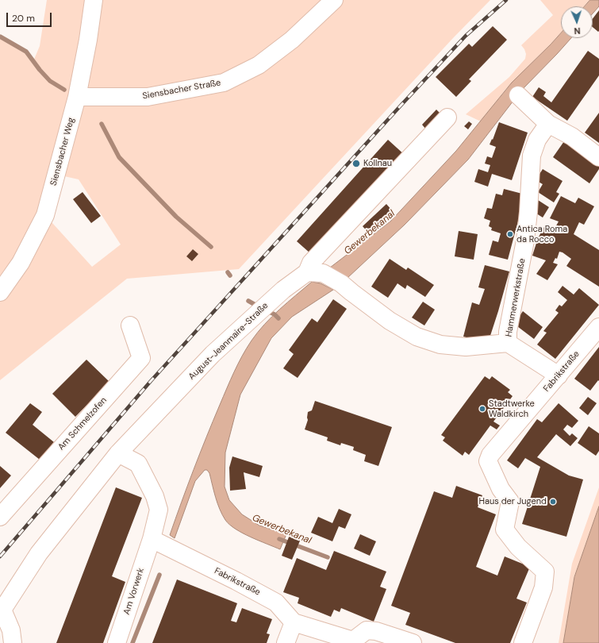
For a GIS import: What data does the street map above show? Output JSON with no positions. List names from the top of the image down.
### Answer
{
  "streets": {
    "street": [
      "Siensbacher Straße",
      "Siensbacher Weg",
      "Hammerwerkstraße",
      "August-Jeanmaire-Straße",
      "Fabrikstraße",
      "Am Schmelzofen",
      "Am Vorwerk"
    ]
  },
  "crossings": [
    ["Siensbacher Straße", "Siensbacher Weg"],
    ["Fabrikstraße", "Am Vorwerk"]
  ],
  "water": ["Gewerbekanal"],
  "places": [
    "Kollnau",
    "Antica Roma da Rocco",
    "Stadtwerke Waldkirch",
    "Haus der Jugend"
  ],
  "scale_bar": "20 m",
  "north": "bottom"
}
